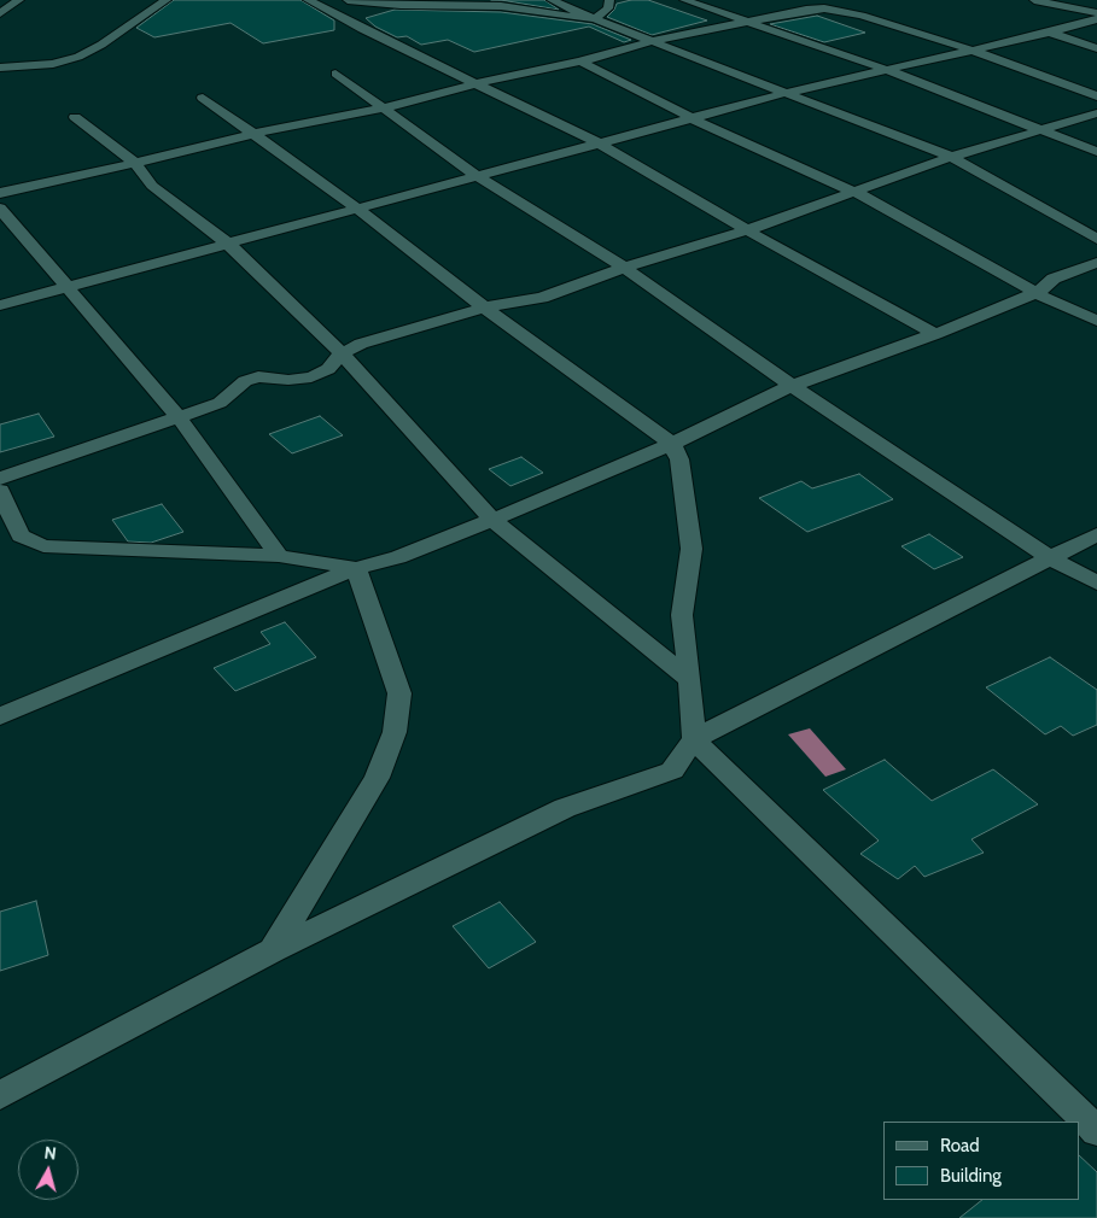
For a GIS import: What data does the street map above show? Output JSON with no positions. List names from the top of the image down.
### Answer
{
  "legend": ["Road", "Building"],
  "north": "top"
}
